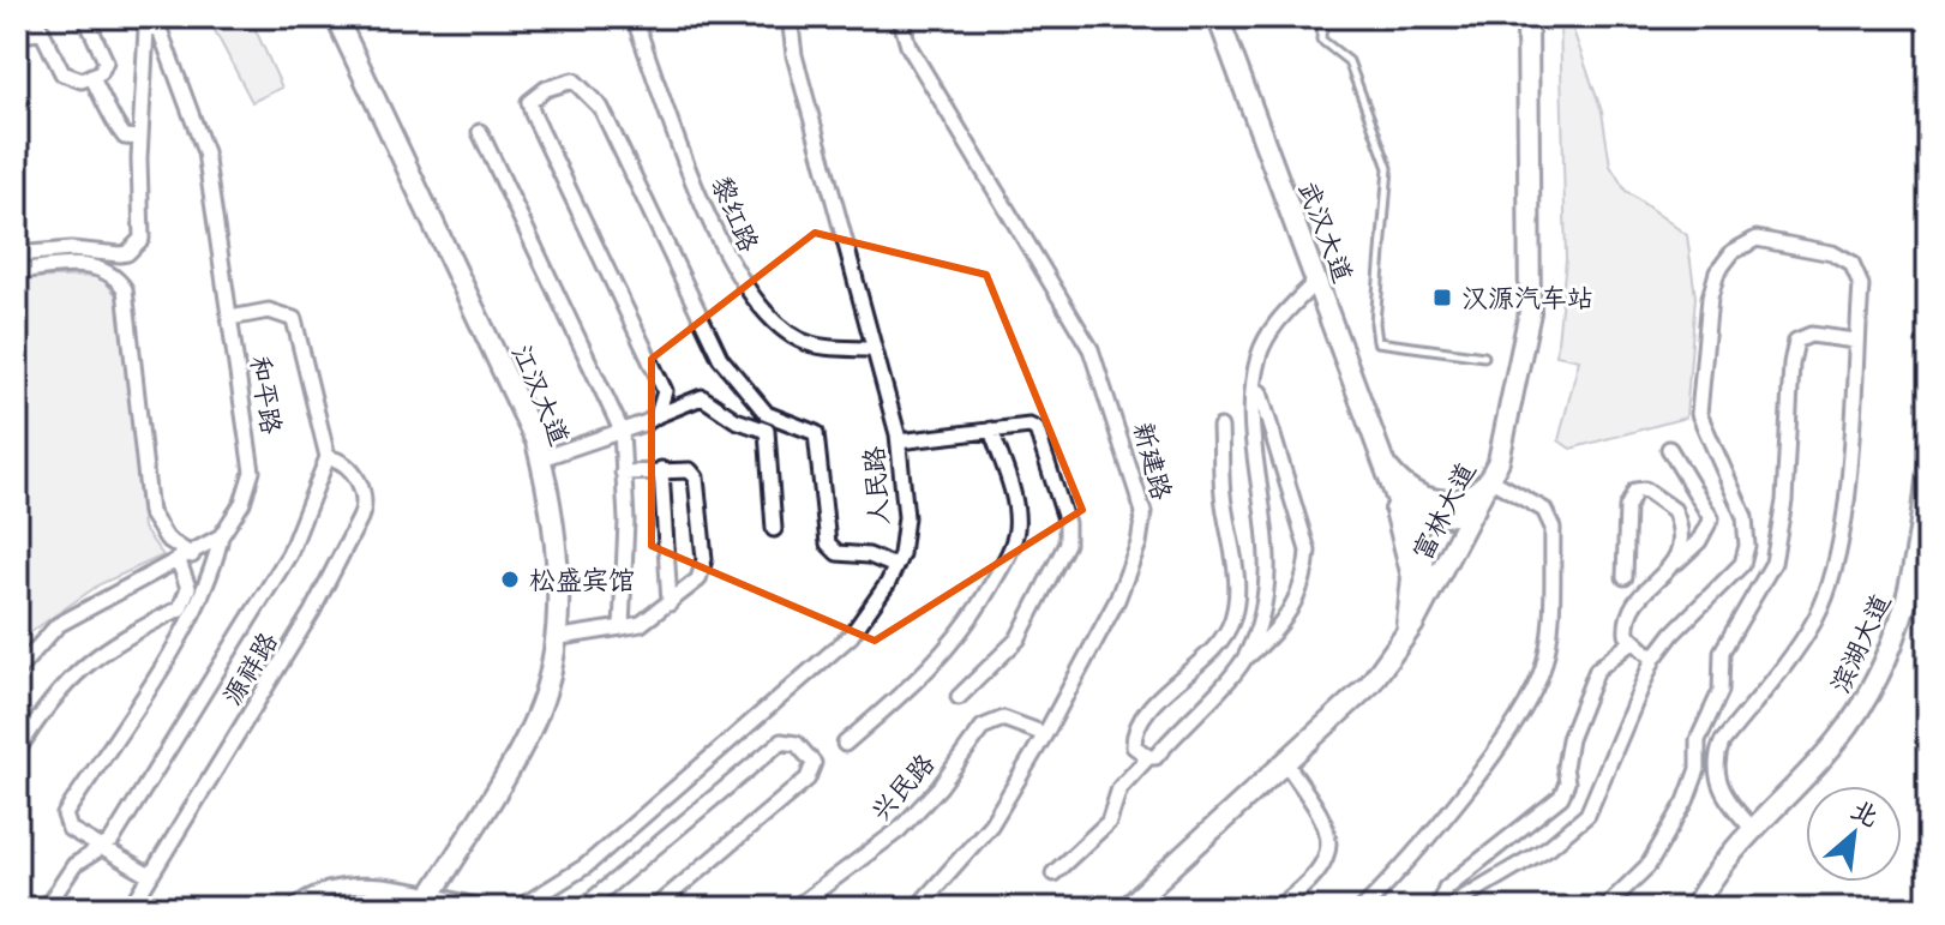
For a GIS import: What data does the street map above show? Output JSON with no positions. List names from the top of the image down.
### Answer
{
  "streets": {
    "main road": [
      "武汉大道",
      "江汉大道",
      "富林大道",
      "滨湖大道"
    ],
    "street": [
      "黎红路",
      "和平路",
      "新建路",
      "人民路",
      "源祥路",
      "兴民路"
    ]
  },
  "crossings": [
    ["黎红路", "人民路"],
    ["新建路", "兴民路"]
  ],
  "places": {
    "transit": ["汉源汽车站"],
    "other": ["松盛宾馆"]
  },
  "north": "top right"
}
